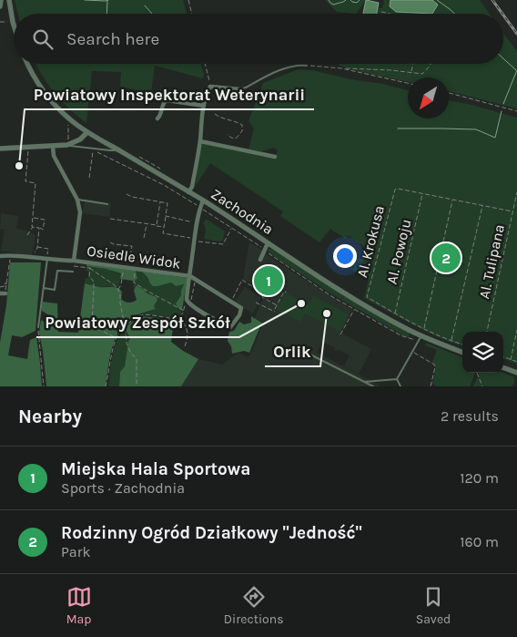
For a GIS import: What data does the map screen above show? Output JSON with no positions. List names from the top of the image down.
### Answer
{
  "streets": {
    "street": ["Zachodnia", "Osiedle Widok"],
    "path": ["Al. Krokusa", "Al. Powoju", "Al. Tulipana"]
  },
  "crossings": [
    ["Zachodnia", "Osiedle Widok"],
    ["Al. Krokusa", "Al. Powoju"]
  ],
  "places": ["Powiatowy Inspektorat Weterynarii", "Powiatowy Zespół Szkół", "Orlik"],
  "north": "bottom left",
  "page": {
    "search": "Search here",
    "pins": ["2", "1"],
    "heading": ["Nearby", "2 results"],
    "list": [
      {
        "mark": "1",
        "name": "Miejska Hala Sportowa",
        "note": "Sports · Zachodnia",
        "value": "120 m"
      },
      {
        "mark": "2",
        "name": "Rodzinny Ogród Działkowy \"Jedność\"",
        "note": "Park",
        "value": "160 m"
      }
    ],
    "nav": ["Map", "Directions", "Saved"]
  }
}
